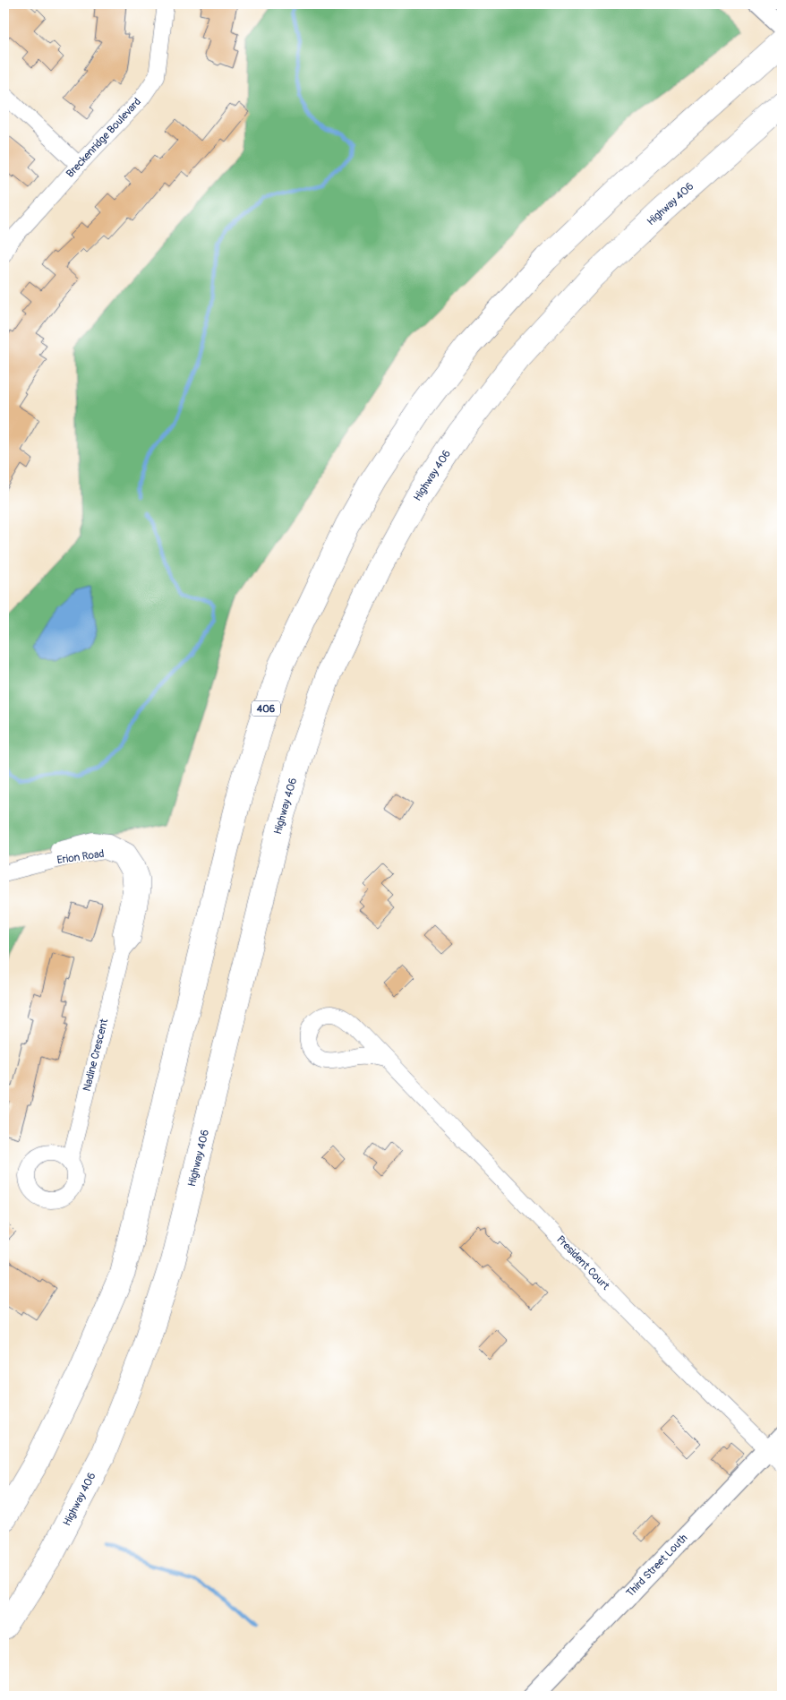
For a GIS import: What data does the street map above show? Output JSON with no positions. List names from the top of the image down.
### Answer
{
  "streets": {
    "highway": ["Highway 406", "406"],
    "street": [
      "Breckenridge Boulevard",
      "Erion Road",
      "Nadine Crescent",
      "President Court",
      "Third Street Louth"
    ]
  },
  "crossings": [
    ["Erion Road", "Nadine Crescent"],
    ["President Court", "Third Street Louth"]
  ]
}
